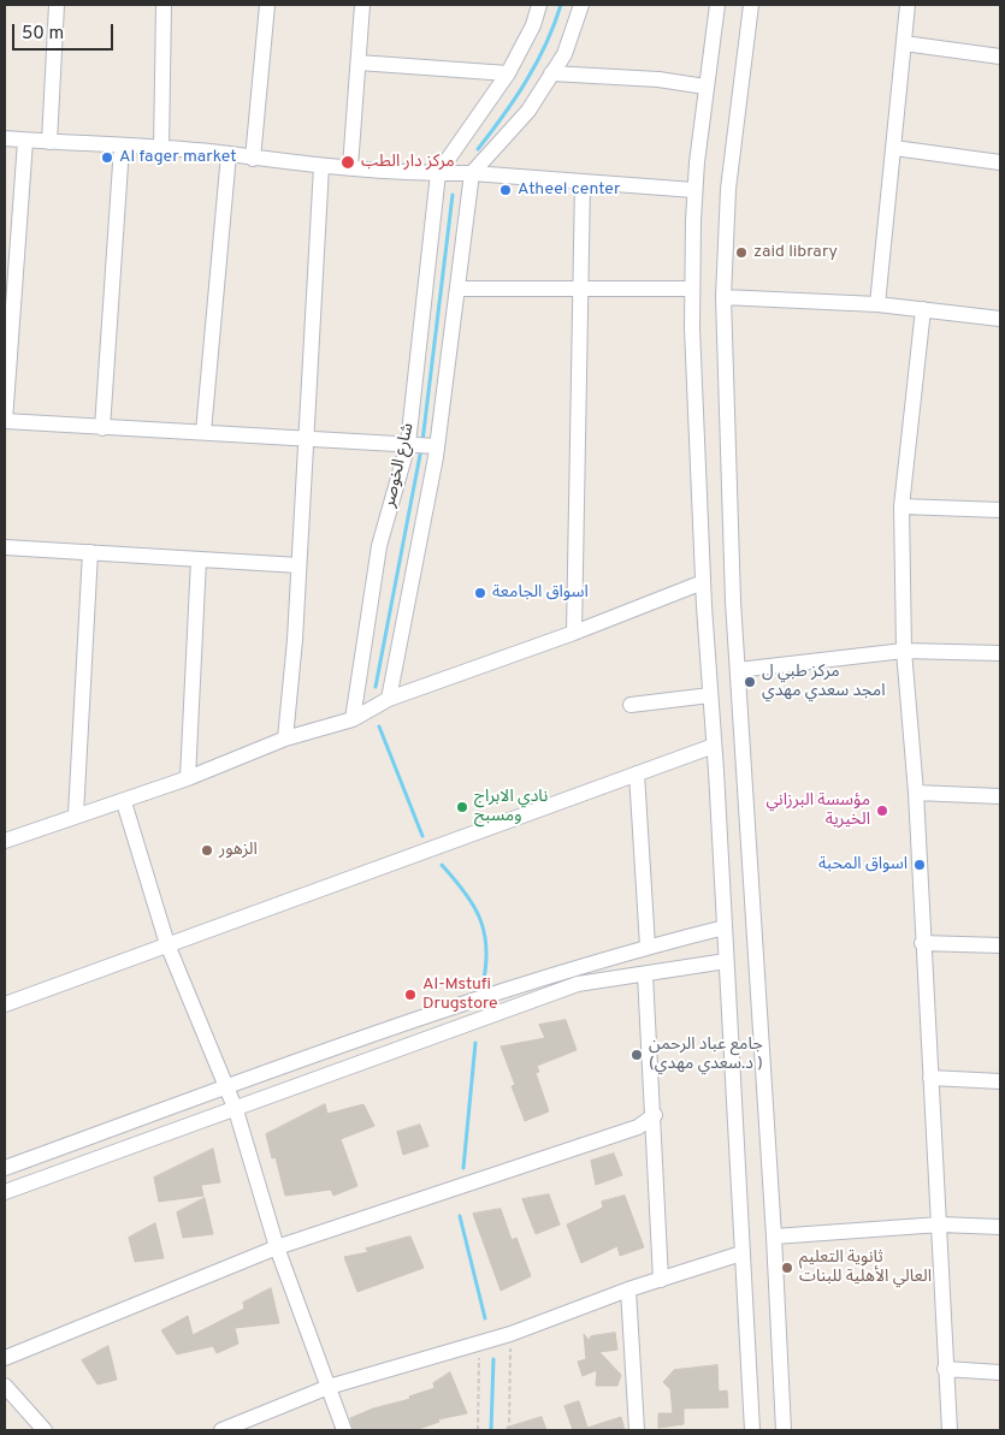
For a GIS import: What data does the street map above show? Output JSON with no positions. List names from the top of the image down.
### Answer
{
  "streets": {
    "street": ["شارع الخوصر"]
  },
  "places": [
    "Al fager market",
    "مركز دار الطب",
    "Atheel center",
    "zaid library",
    "اسواق الجامعة",
    "مركز طبي ل امجد سعدي مهدي",
    "نادي الابراج ومسبح",
    "مؤسسة البرزاني الخيرية",
    "الزهور",
    "اسواق المحبة",
    "Al-Mstufi Drugstore",
    "جامع عباد الرحمن (د.سعدي مهدي )",
    "ثانوية التعليم العالي الأهلية للبنات"
  ],
  "scale_bar": "50 m"
}
